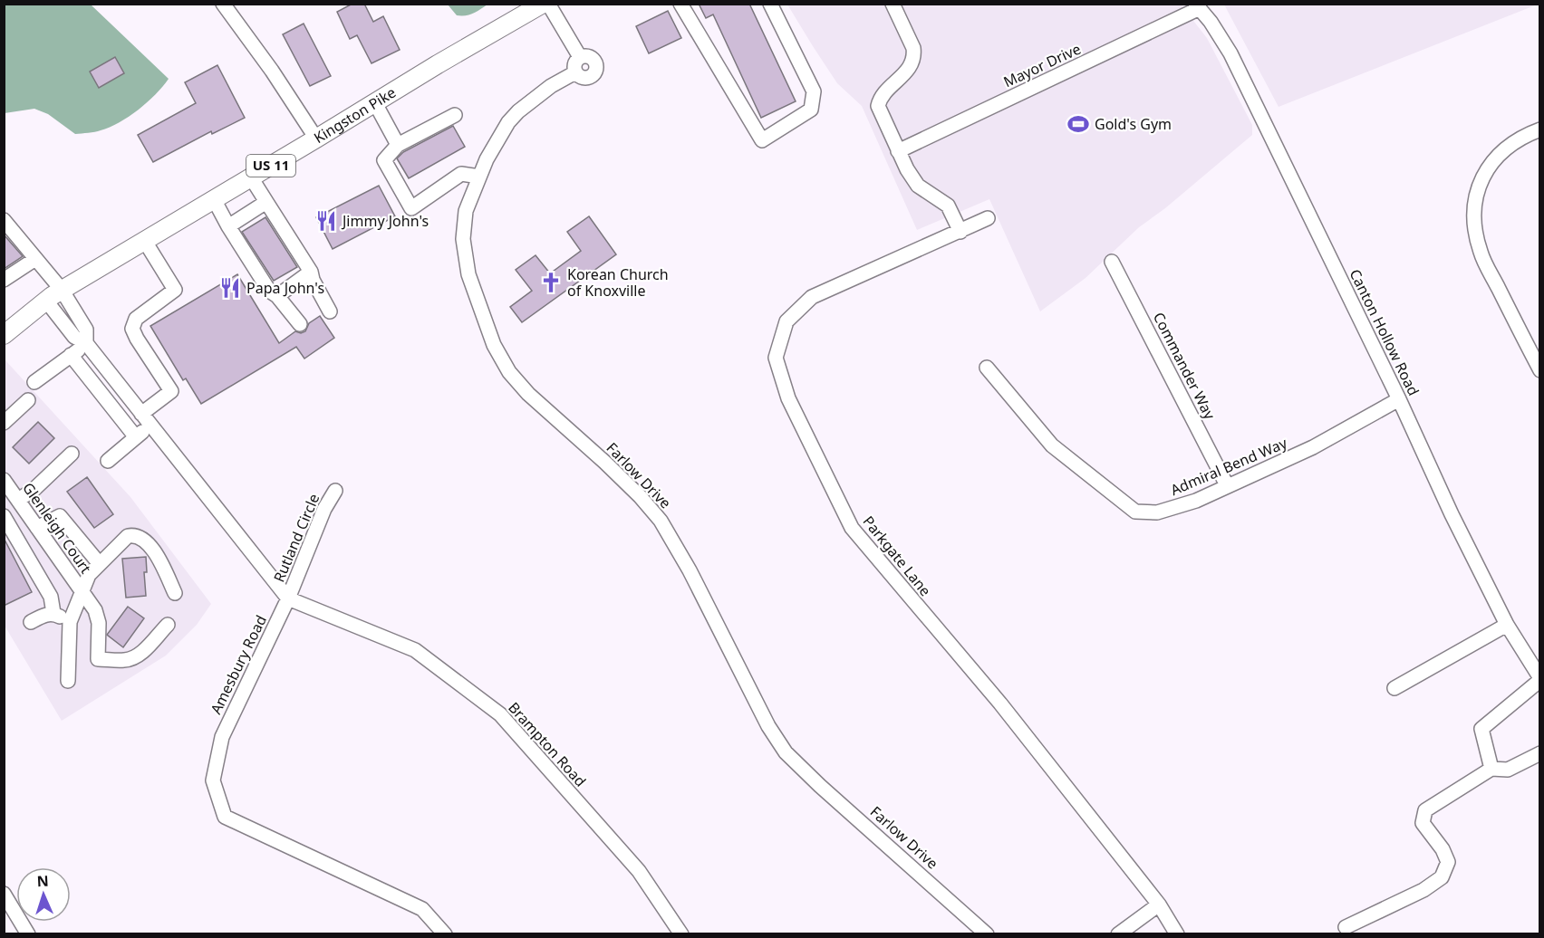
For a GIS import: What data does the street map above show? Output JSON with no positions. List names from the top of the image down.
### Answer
{
  "streets": {
    "main road": ["Kingston Pike", "US 11"],
    "street": [
      "Mayor Drive",
      "Canton Hollow Road",
      "Commander Way",
      "Admiral Bend Way",
      "Farlow Drive",
      "Glenleigh Court",
      "Rutland Circle",
      "Parkgate Lane",
      "Amesbury Road",
      "Brampton Road"
    ]
  },
  "crossings": [
    ["Mayor Drive", "Canton Hollow Road"],
    ["Canton Hollow Road", "Admiral Bend Way"],
    ["Commander Way", "Admiral Bend Way"],
    ["Rutland Circle", "Amesbury Road"],
    ["Rutland Circle", "Brampton Road"],
    ["Amesbury Road", "Brampton Road"]
  ],
  "places": {
    "sports": ["Gold's Gym"],
    "restaurant": ["Jimmy John's", "Papa John's"],
    "church": ["Korean Church of Knoxville"]
  },
  "north": "top"
}
